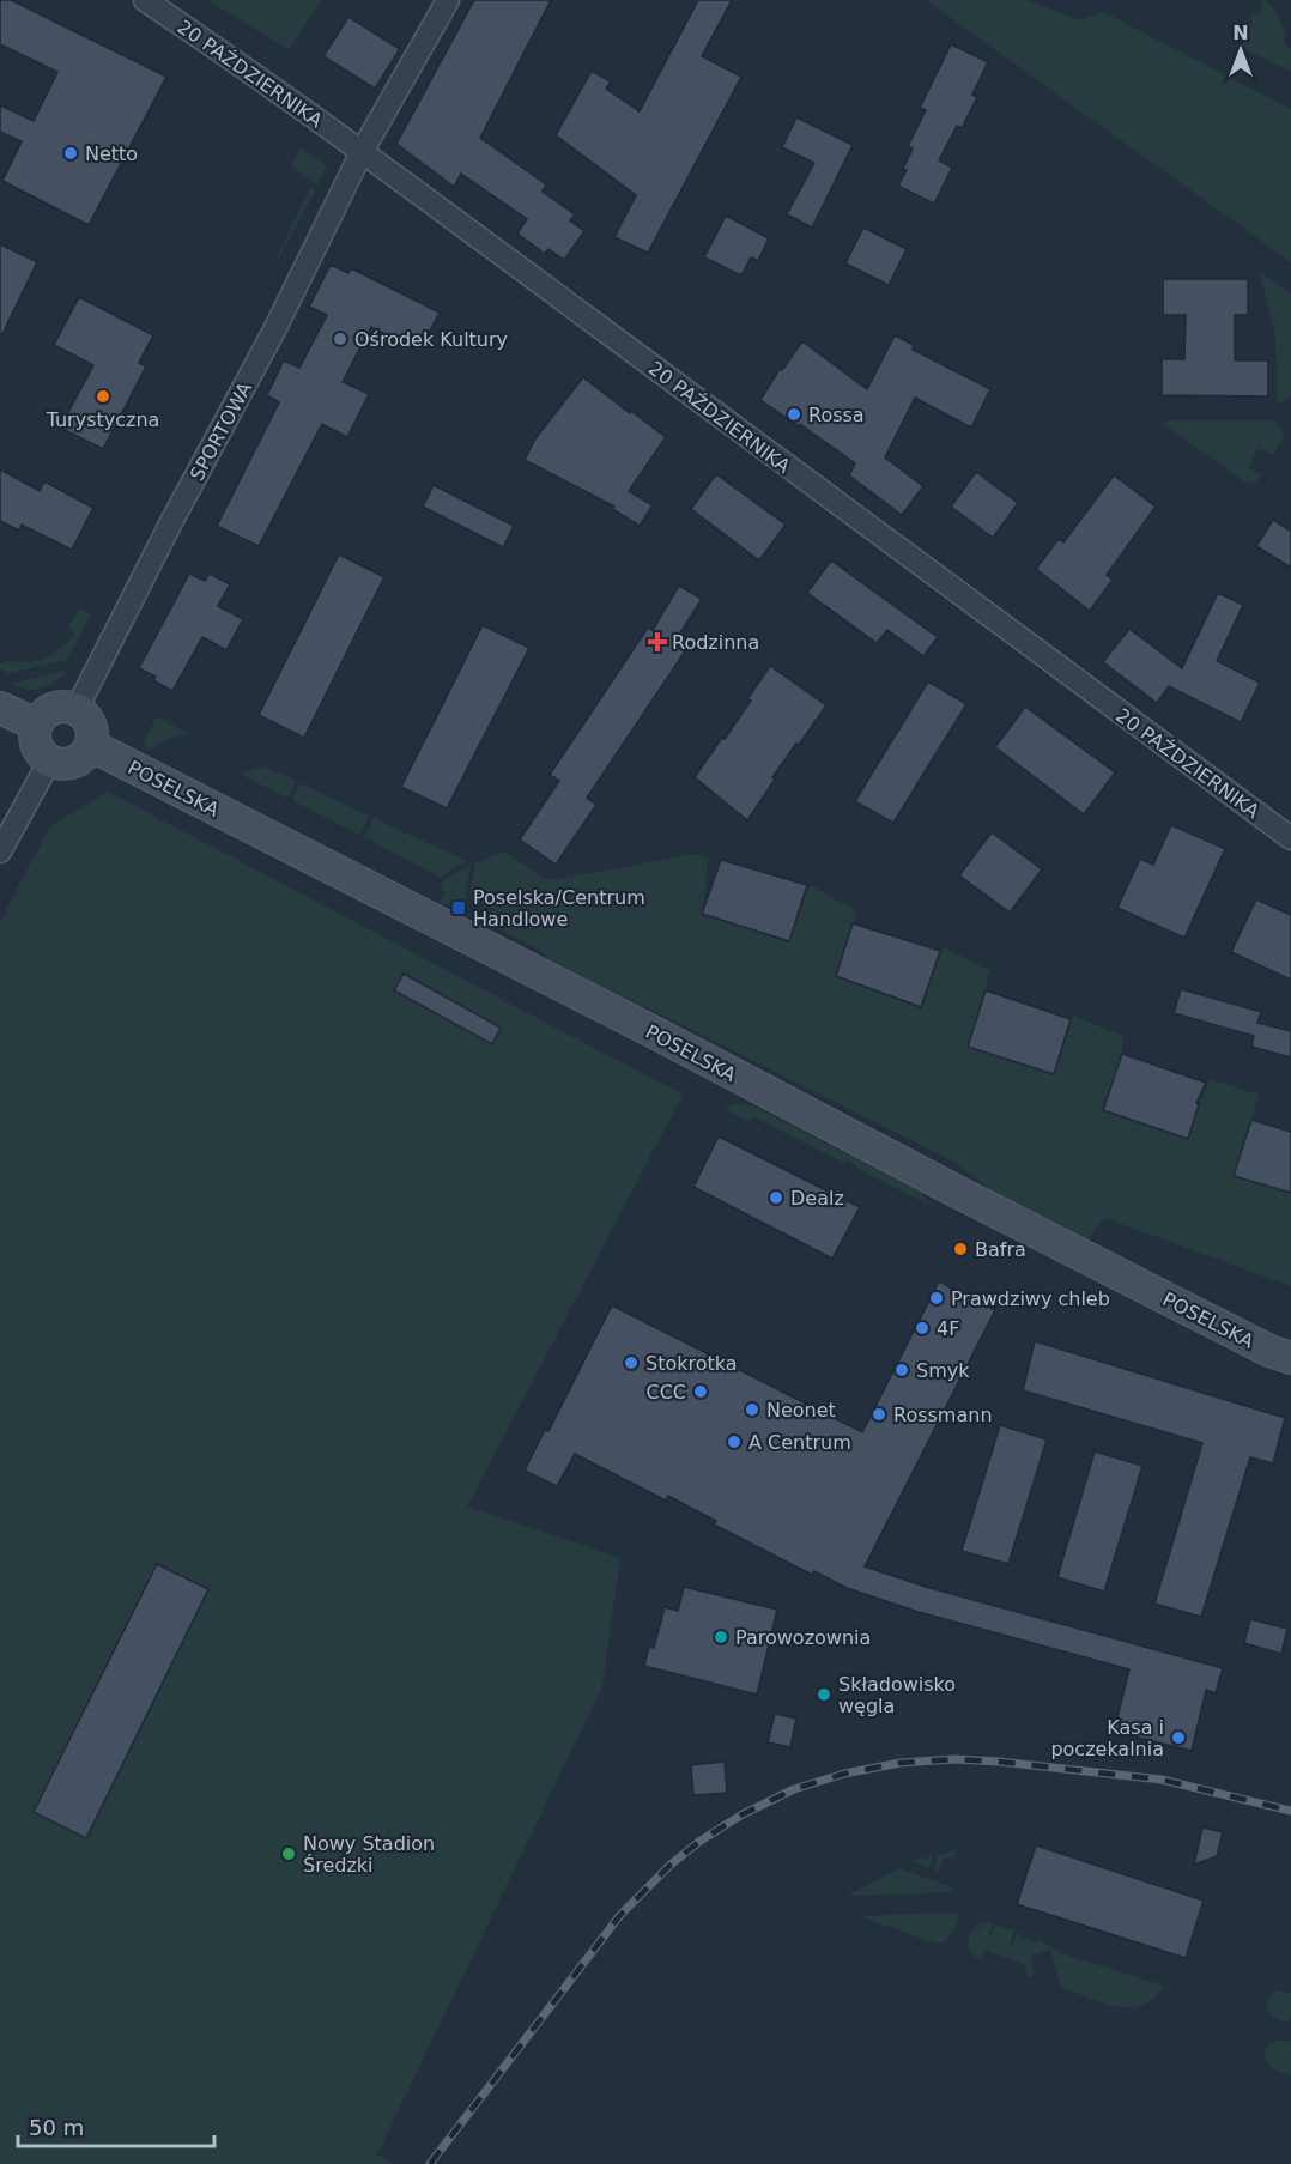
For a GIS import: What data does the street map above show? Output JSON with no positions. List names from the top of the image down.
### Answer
{
  "streets": {
    "street": ["20 PAŹDZIERNIKA", "SPORTOWA", "POSELSKA"]
  },
  "crossings": [
    ["20 PAŹDZIERNIKA", "SPORTOWA"],
    ["SPORTOWA", "POSELSKA"]
  ],
  "places": {
    "other": [
      "Netto",
      "Ośrodek Kultury",
      "Turystyczna",
      "Rossa",
      "Dealz",
      "Bafra",
      "Prawdziwy chleb",
      "4F",
      "Stokrotka",
      "Smyk",
      "CCC",
      "Neonet",
      "Rossmann",
      "A Centrum",
      "Parowozownia",
      "Składowisko węgla",
      "Kasa i poczekalnia",
      "Nowy Stadion Średzki"
    ],
    "health": ["Rodzinna"],
    "transit": ["Poselska/Centrum Handlowe"]
  },
  "scale_bar": "50 m",
  "north": "top"
}
